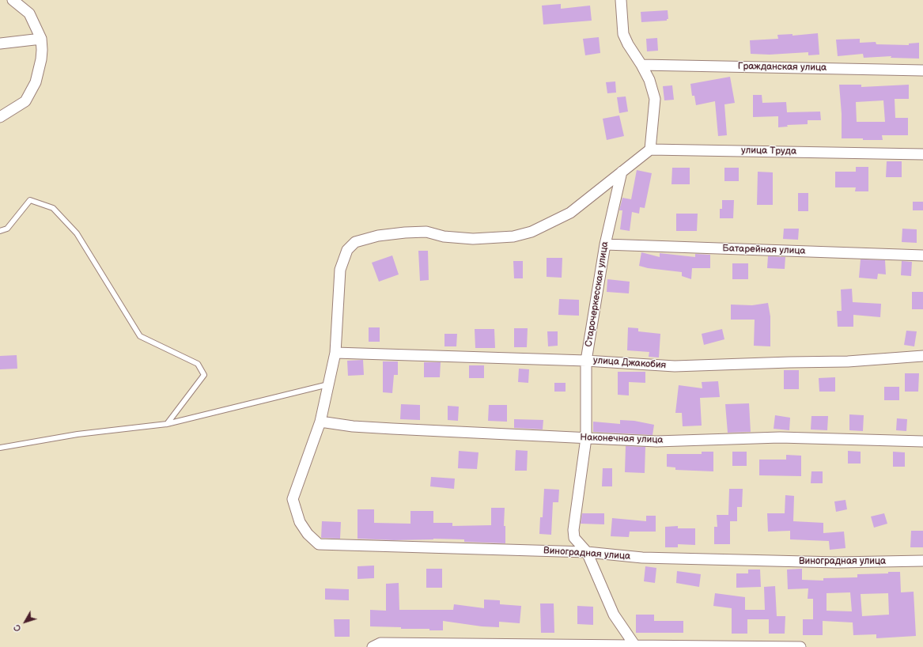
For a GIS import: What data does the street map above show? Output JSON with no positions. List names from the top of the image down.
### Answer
{
  "streets": {
    "street": [
      "Гражданская улица",
      "улица Труда",
      "Батарейная улица",
      "Старочеркесская улица",
      "улица Джакобия",
      "Наконечная улица",
      "Виноградная улица"
    ]
  },
  "crossings": [
    ["Батарейная улица", "Старочеркесская улица"],
    ["Старочеркесская улица", "улица Джакобия"],
    ["Старочеркесская улица", "Наконечная улица"],
    ["Старочеркесская улица", "Виноградная улица"],
    ["улица Джакобия", "Виноградная улица"],
    ["Наконечная улица", "Виноградная улица"]
  ],
  "north": "bottom left"
}
